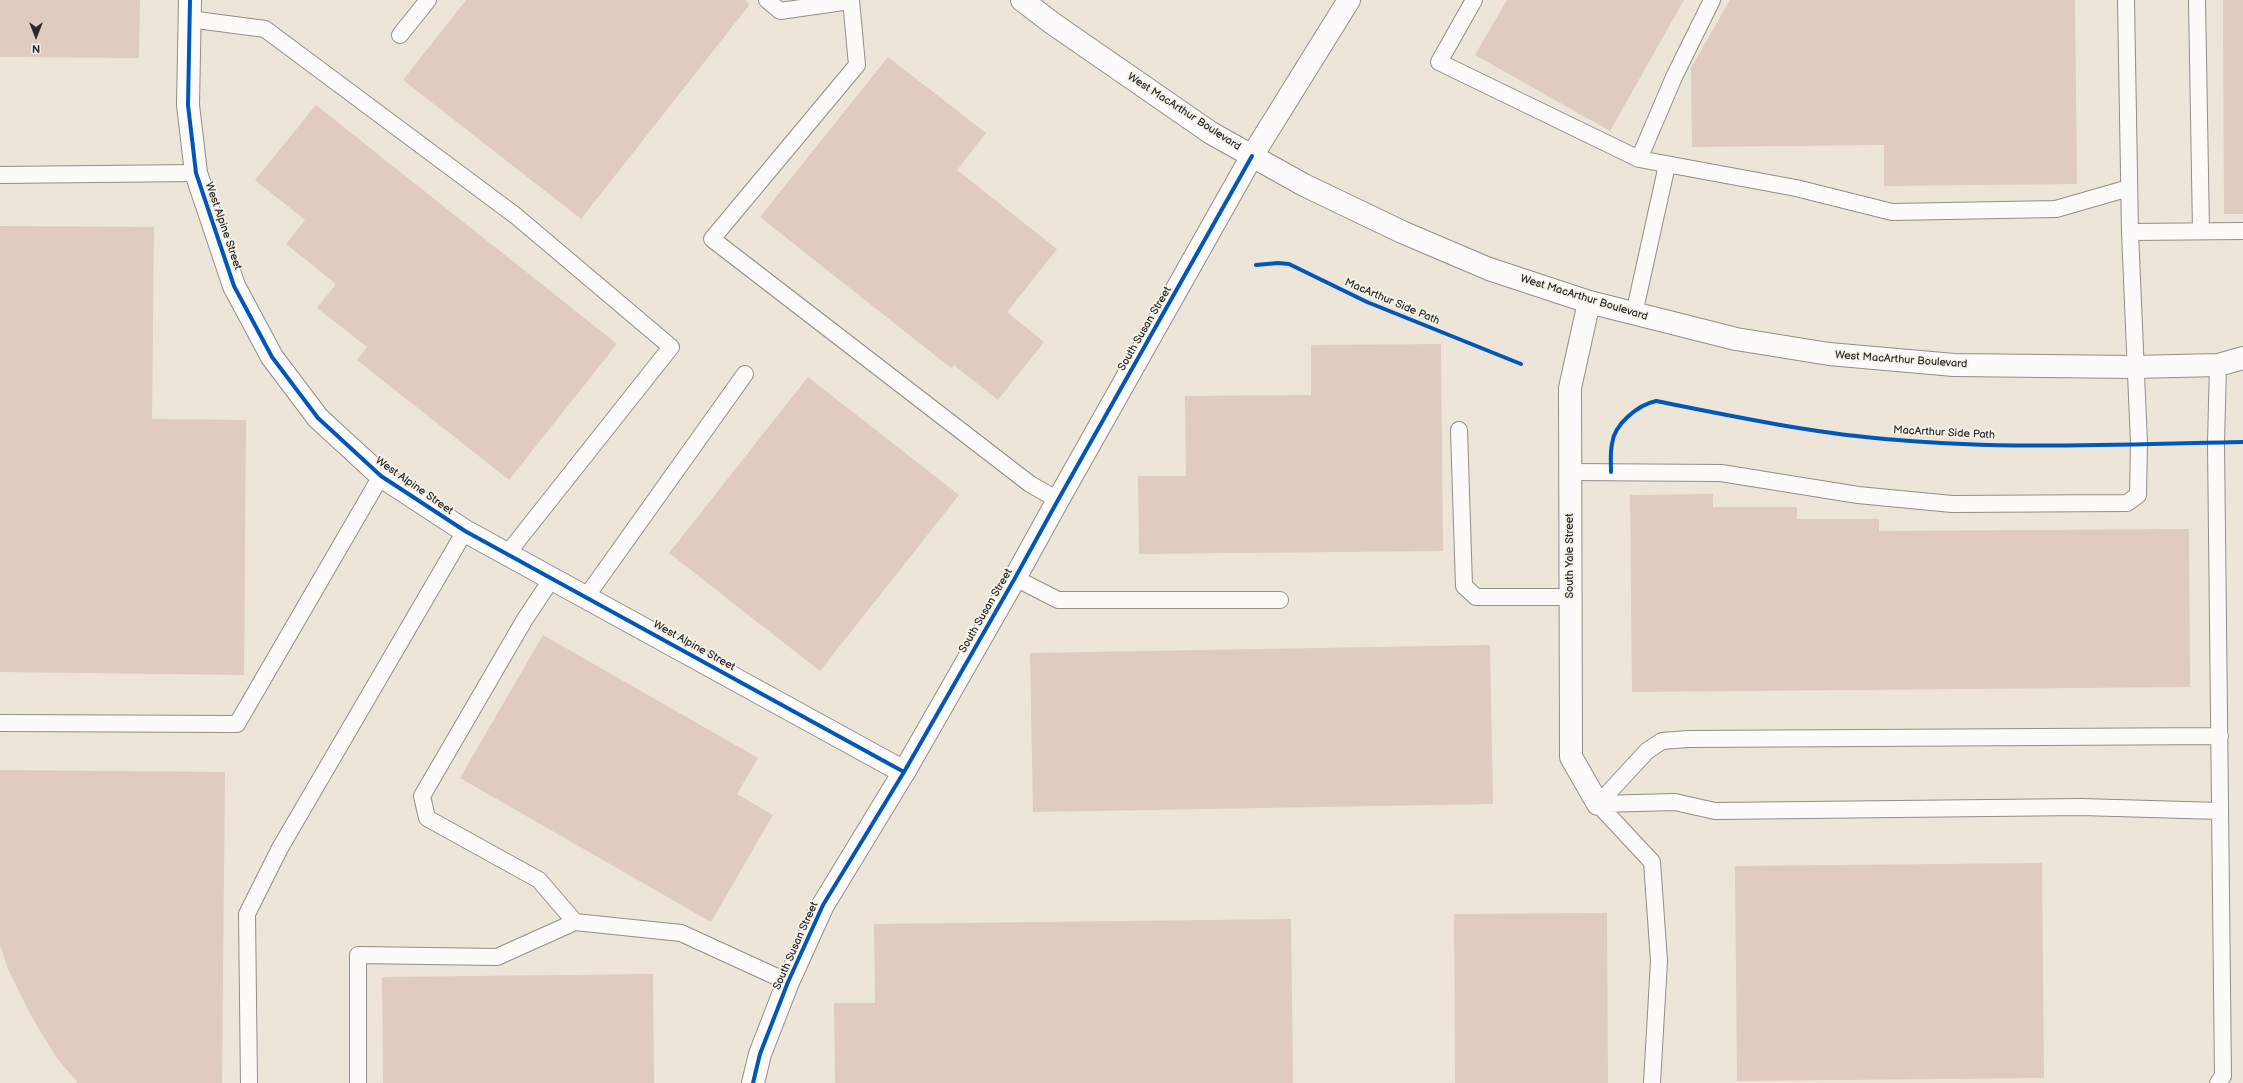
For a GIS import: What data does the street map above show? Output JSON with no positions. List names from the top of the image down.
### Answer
{
  "streets": {
    "street": [
      "West MacArthur Boulevard",
      "West Alpine Street",
      "South Susan Street",
      "South Yale Street"
    ],
    "cycle path": ["MacArthur Side Path"]
  },
  "crossings": [
    ["West MacArthur Boulevard", "South Susan Street"],
    ["West MacArthur Boulevard", "South Yale Street"],
    ["West Alpine Street", "South Susan Street"]
  ],
  "north": "bottom"
}
